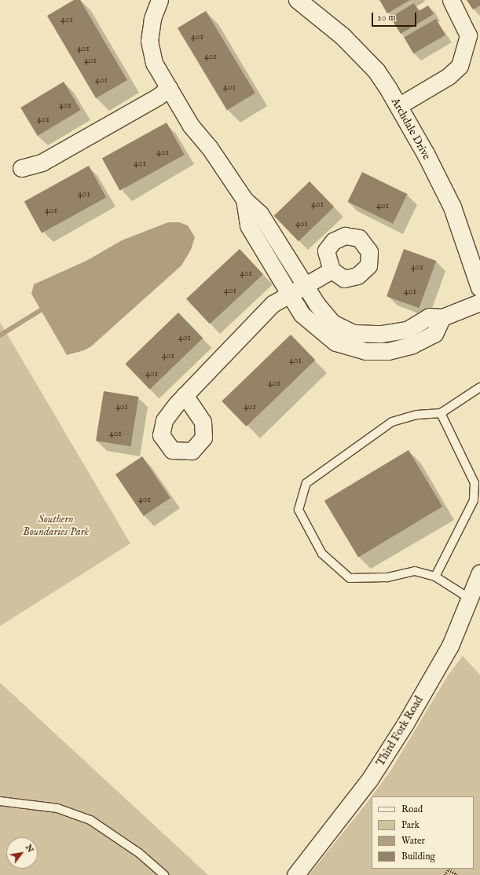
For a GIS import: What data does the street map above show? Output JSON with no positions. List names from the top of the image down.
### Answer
{
  "streets": {
    "street": ["Archdale Drive", "Third Fork Road"]
  },
  "parks": ["Southern Boundaries Park"],
  "house_numbers": [
    "401",
    "401",
    "401",
    "401",
    "401",
    "401",
    "401",
    "401",
    "401",
    "401",
    "401",
    "401",
    "401",
    "401",
    "401",
    "401",
    "401",
    "401",
    "401",
    "401",
    "401",
    "401",
    "401",
    "401",
    "401",
    "401",
    "401",
    "401",
    "401"
  ],
  "legend": [
    "Road",
    "Park",
    "Water",
    "Building"
  ],
  "scale_bar": "20 m",
  "north": "top right"
}
